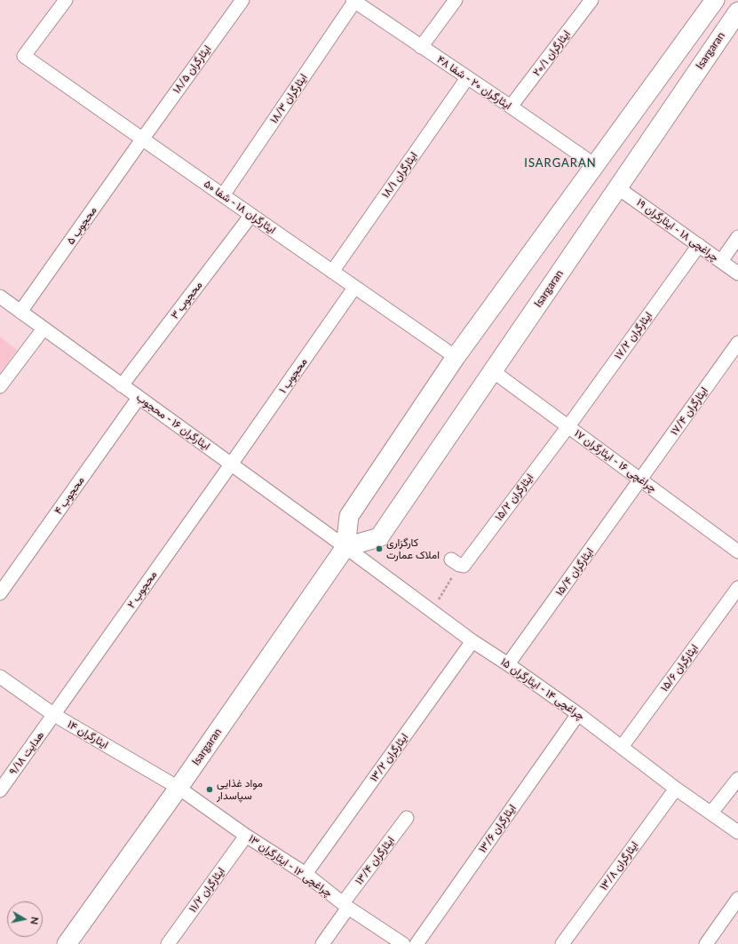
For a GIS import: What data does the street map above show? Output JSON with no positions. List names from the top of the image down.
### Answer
{
  "streets": {
    "street": [
      "Isargaran",
      "ایثارگران ۲۰/۱",
      "ایثارگران ۱۸/۵",
      "ایثارگران ۲۰ - شفا ۴۸",
      "ایثارگران ۱۸/۳",
      "ایثارگران ۱۸/۱",
      "ایثارگران ۱۸ - شفا ۵۰",
      "محجوب ۵",
      "چراغچی ۱۸ - ایثارگران ۱۹",
      "محجوب ۳",
      "ایثارگران ۱۷/۲",
      "محجوب ۱",
      "ایثارگران ۱۷/۴",
      "ایثارگران ۱۶ - محجوب",
      "چراغچی ۱۶ - ایثارگران ۱۷",
      "محجوب ۴",
      "ایثارگران ۱۵/۲",
      "ایثارگران ۱۵/۴",
      "محجوب ۲",
      "ایثارگران ۱۵/۶",
      "چراغچی ۱۴ - ایثارگران ۱۵",
      "ایثارگران ۱۴",
      "هدایت ۹/۱۸",
      "ایثارگران ۱۳/۲",
      "ایثارگران ۱۳/۶",
      "ایثارگران ۱۳/۴",
      "چراغچی ۱۲ - ایثارگران ۱۳",
      "ایثارگران ۱۳/۸",
      "ایثارگران ۱۱/۲"
    ]
  },
  "crossings": [
    ["Isargaran", "ایثارگران ۲۰ - شفا ۴۸"],
    ["Isargaran", "ایثارگران ۱۸ - شفا ۵۰"],
    ["Isargaran", "چراغچی ۱۸ - ایثارگران ۱۹"],
    ["Isargaran", "ایثارگران ۱۶ - محجوب"],
    ["Isargaran", "چراغچی ۱۶ - ایثارگران ۱۷"],
    ["Isargaran", "چراغچی ۱۴ - ایثارگران ۱۵"],
    ["Isargaran", "ایثارگران ۱۴"],
    ["Isargaran", "چراغچی ۱۲ - ایثارگران ۱۳"],
    ["ایثارگران ۲۰/۱", "ایثارگران ۲۰ - شفا ۴۸"],
    ["ایثارگران ۱۸/۵", "ایثارگران ۱۸ - شفا ۵۰"],
    ["ایثارگران ۱۸/۵", "محجوب ۵"],
    ["ایثارگران ۲۰ - شفا ۴۸", "ایثارگران ۱۸/۳"],
    ["ایثارگران ۲۰ - شفا ۴۸", "ایثارگران ۱۸/۱"],
    ["ایثارگران ۱۸/۳", "ایثارگران ۱۸ - شفا ۵۰"],
    ["ایثارگران ۱۸/۱", "ایثارگران ۱۸ - شفا ۵۰"],
    ["ایثارگران ۱۸ - شفا ۵۰", "محجوب ۵"],
    ["ایثارگران ۱۸ - شفا ۵۰", "محجوب ۳"],
    ["ایثارگران ۱۸ - شفا ۵۰", "محجوب ۱"],
    ["محجوب ۵", "ایثارگران ۱۶ - محجوب"],
    ["چراغچی ۱۸ - ایثارگران ۱۹", "ایثارگران ۱۷/۲"],
    ["محجوب ۳", "ایثارگران ۱۶ - محجوب"],
    ["ایثارگران ۱۷/۲", "چراغچی ۱۶ - ایثارگران ۱۷"],
    ["ایثارگران ۱۷/۲", "ایثارگران ۱۵/۲"],
    ["محجوب ۱", "ایثارگران ۱۶ - محجوب"],
    ["محجوب ۱", "محجوب ۲"],
    ["ایثارگران ۱۷/۴", "چراغچی ۱۶ - ایثارگران ۱۷"],
    ["ایثارگران ۱۷/۴", "ایثارگران ۱۵/۴"],
    ["ایثارگران ۱۶ - محجوب", "محجوب ۴"],
    ["ایثارگران ۱۶ - محجوب", "محجوب ۲"],
    ["ایثارگران ۱۶ - محجوب", "چراغچی ۱۴ - ایثارگران ۱۵"],
    ["چراغچی ۱۶ - ایثارگران ۱۷", "ایثارگران ۱۵/۲"],
    ["چراغچی ۱۶ - ایثارگران ۱۷", "ایثارگران ۱۵/۴"],
    ["ایثارگران ۱۵/۴", "چراغچی ۱۴ - ایثارگران ۱۵"],
    ["محجوب ۲", "ایثارگران ۱۴"],
    ["محجوب ۲", "هدایت ۹/۱۸"],
    ["ایثارگران ۱۵/۶", "چراغچی ۱۴ - ایثارگران ۱۵"],
    ["چراغچی ۱۴ - ایثارگران ۱۵", "ایثارگران ۱۳/۲"],
    ["چراغچی ۱۴ - ایثارگران ۱۵", "ایثارگران ۱۳/۶"],
    ["چراغچی ۱۴ - ایثارگران ۱۵", "ایثارگران ۱۳/۸"],
    ["ایثارگران ۱۴", "هدایت ۹/۱۸"],
    ["ایثارگران ۱۴", "چراغچی ۱۲ - ایثارگران ۱۳"],
    ["ایثارگران ۱۳/۲", "چراغچی ۱۲ - ایثارگران ۱۳"],
    ["ایثارگران ۱۳/۴", "چراغچی ۱۲ - ایثارگران ۱۳"],
    ["چراغچی ۱۲ - ایثارگران ۱۳", "ایثارگران ۱۱/۲"]
  ],
  "districts": ["ISARGARAN"],
  "places": ["کارگزاری املاک عمارت", "مواد غذایی سپاسدار"],
  "north": "right"
}
